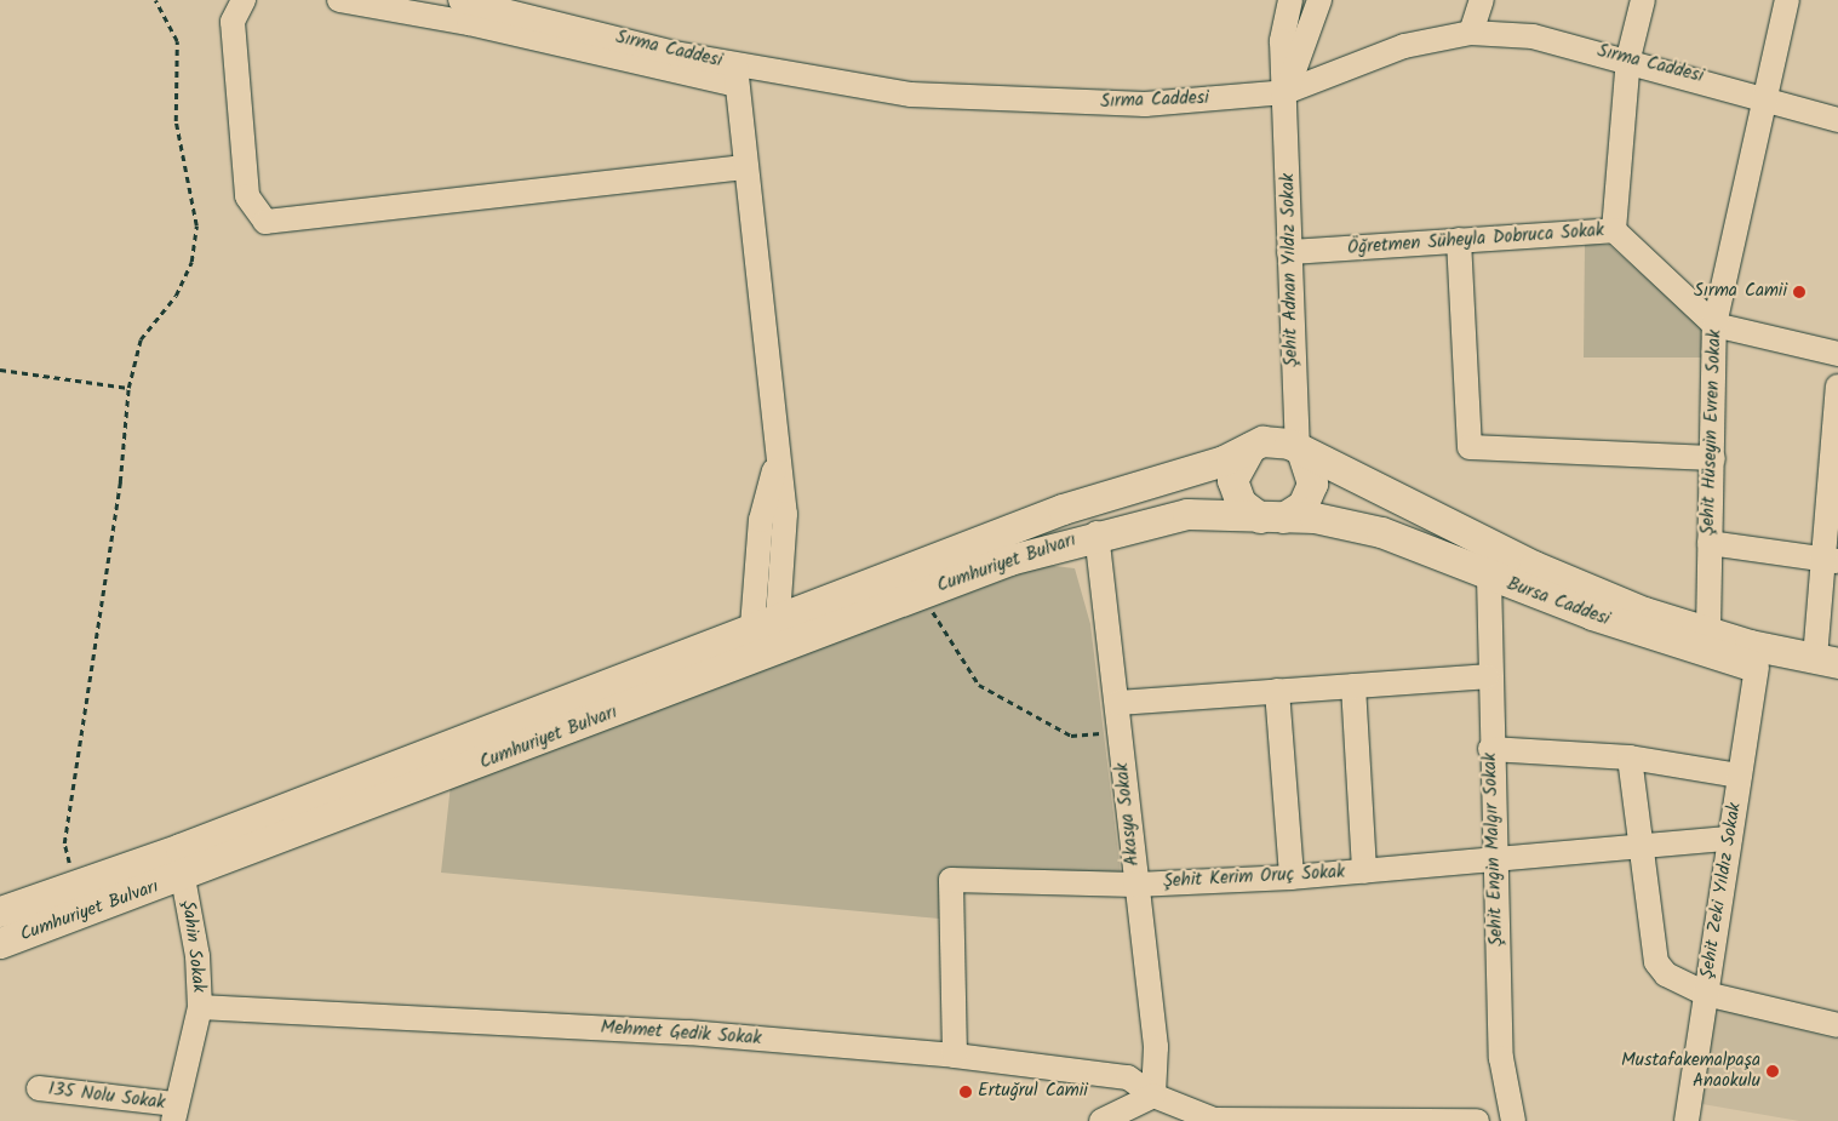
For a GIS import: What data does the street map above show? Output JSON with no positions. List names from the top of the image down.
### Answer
{
  "streets": {
    "main road": ["Cumhuriyet Bulvarı", "Bursa Caddesi"],
    "street": [
      "Sırma Caddesi",
      "Öğretmen Süheyla Dobruca Sokak",
      "Şehit Adnan Yıldız Sokak",
      "Şehit Hüseyin Evren Sokak",
      "Akasya Sokak",
      "Şehit Engin Malgır Sokak",
      "Şehit Kerim Oruç Sokak",
      "Şehit Zeki Yıldız Sokak",
      "Şahin Sokak",
      "Mehmet Gedik Sokak",
      "135 Nolu Sokak"
    ]
  },
  "crossings": [
    ["Sırma Caddesi", "Şehit Adnan Yıldız Sokak"],
    ["Sırma Caddesi", "Şehit Hüseyin Evren Sokak"],
    ["Öğretmen Süheyla Dobruca Sokak", "Şehit Adnan Yıldız Sokak"],
    ["Öğretmen Süheyla Dobruca Sokak", "Şehit Hüseyin Evren Sokak"],
    ["Şehit Adnan Yıldız Sokak", "Bursa Caddesi"],
    ["Şehit Hüseyin Evren Sokak", "Bursa Caddesi"],
    ["Cumhuriyet Bulvarı", "Bursa Caddesi"],
    ["Cumhuriyet Bulvarı", "Akasya Sokak"],
    ["Cumhuriyet Bulvarı", "Şahin Sokak"],
    ["Bursa Caddesi", "Akasya Sokak"],
    ["Bursa Caddesi", "Şehit Engin Malgır Sokak"],
    ["Bursa Caddesi", "Şehit Zeki Yıldız Sokak"],
    ["Akasya Sokak", "Şehit Kerim Oruç Sokak"],
    ["Akasya Sokak", "Mehmet Gedik Sokak"],
    ["Şehit Engin Malgır Sokak", "Şehit Kerim Oruç Sokak"],
    ["Şehit Engin Malgır Sokak", "Şehit Zeki Yıldız Sokak"],
    ["Şehit Kerim Oruç Sokak", "Şehit Zeki Yıldız Sokak"],
    ["Şehit Kerim Oruç Sokak", "Mehmet Gedik Sokak"],
    ["Şahin Sokak", "Mehmet Gedik Sokak"],
    ["Şahin Sokak", "135 Nolu Sokak"]
  ],
  "places": ["Sırma Camii", "Mustafakemalpaşa Anaokulu", "Ertuğrul Camii"]
}
